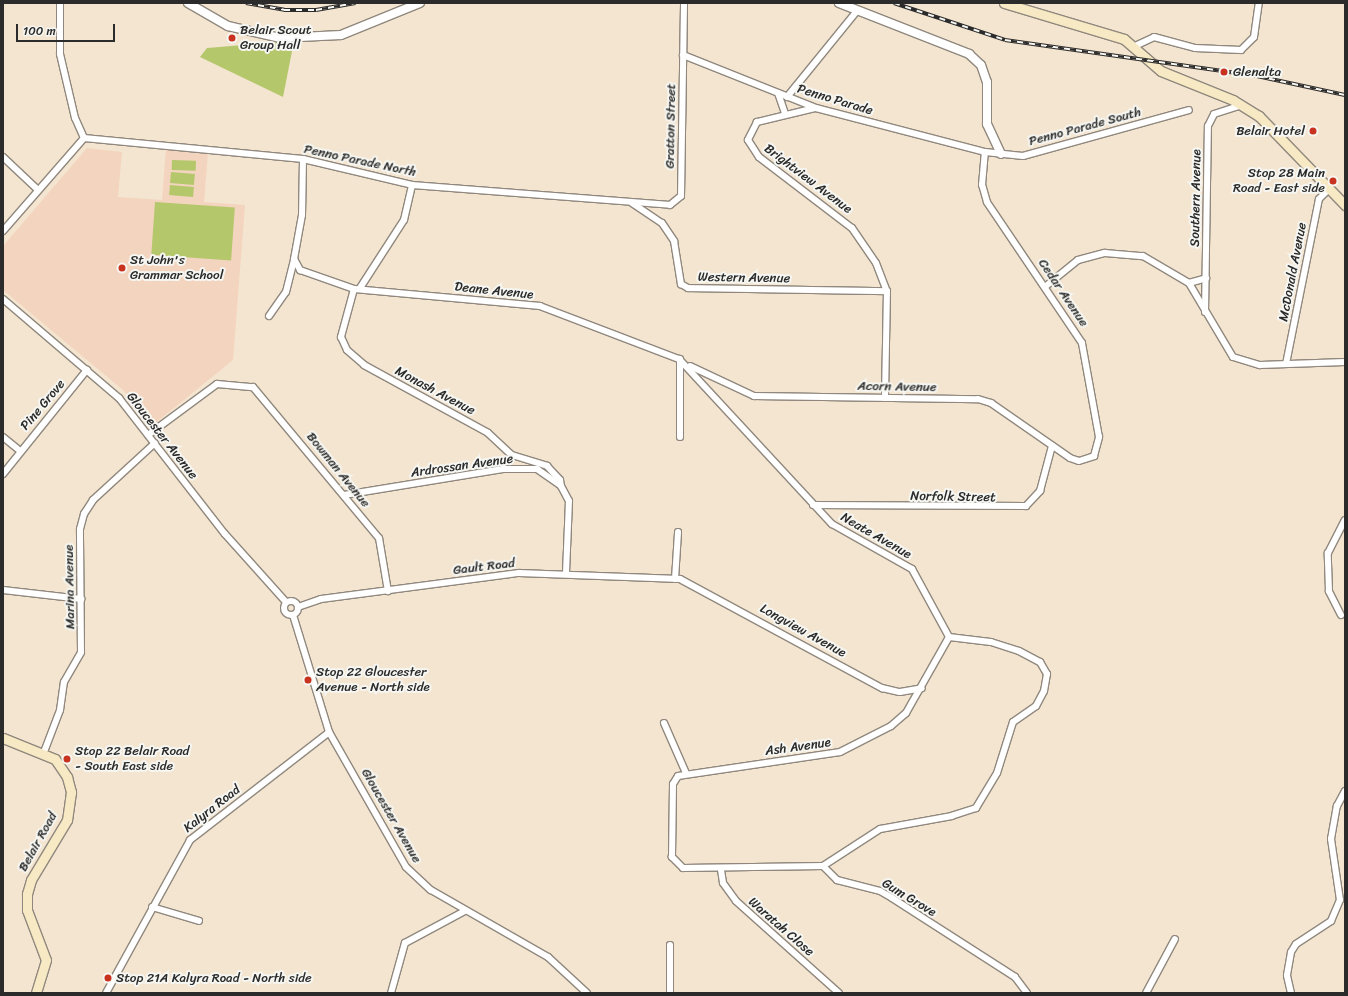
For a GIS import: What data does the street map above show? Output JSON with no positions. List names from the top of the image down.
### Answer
{
  "streets": {
    "main road": ["Belair Road"],
    "street": [
      "Penno Parade",
      "Gratton Street",
      "Penno Parade South",
      "Penno Parade North",
      "Brightview Avenue",
      "Southern Avenue",
      "McDonald Avenue",
      "Western Avenue",
      "Deane Avenue",
      "Cedar Avenue",
      "Acorn Avenue",
      "Monash Avenue",
      "Pine Grove",
      "Gloucester Avenue",
      "Ardrossan Avenue",
      "Bowman Avenue",
      "Norfolk Street",
      "Neate Avenue",
      "Gault Road",
      "Marina Avenue",
      "Longview Avenue",
      "Ash Avenue",
      "Kalyra Road",
      "Gum Grove",
      "Waratah Close"
    ]
  },
  "crossings": [
    ["Penno Parade", "Gratton Street"],
    ["Penno Parade", "Penno Parade South"],
    ["Penno Parade", "Brightview Avenue"],
    ["Penno Parade", "Cedar Avenue"],
    ["Gratton Street", "Penno Parade North"],
    ["Gratton Street", "Western Avenue"],
    ["Penno Parade South", "Cedar Avenue"],
    ["Penno Parade North", "Western Avenue"],
    ["Brightview Avenue", "Western Avenue"],
    ["Brightview Avenue", "Acorn Avenue"],
    ["Deane Avenue", "Monash Avenue"],
    ["Deane Avenue", "Neate Avenue"],
    ["Cedar Avenue", "Acorn Avenue"],
    ["Acorn Avenue", "Norfolk Street"],
    ["Acorn Avenue", "Neate Avenue"],
    ["Monash Avenue", "Ardrossan Avenue"],
    ["Pine Grove", "Gloucester Avenue"],
    ["Gloucester Avenue", "Bowman Avenue"],
    ["Gloucester Avenue", "Marina Avenue"],
    ["Gloucester Avenue", "Kalyra Road"],
    ["Ardrossan Avenue", "Bowman Avenue"],
    ["Bowman Avenue", "Gault Road"],
    ["Norfolk Street", "Neate Avenue"],
    ["Neate Avenue", "Ash Avenue"],
    ["Gault Road", "Longview Avenue"],
    ["Marina Avenue", "Belair Road"],
    ["Longview Avenue", "Ash Avenue"]
  ],
  "places": [
    "Belair Scout Group Hall",
    "Glenalta",
    "Belair Hotel",
    "Stop 28 Main Road - East side",
    "St John's Grammar School",
    "Stop 22 Gloucester Avenue - North side",
    "Stop 22 Belair Road - South East side",
    "Stop 21A Kalyra Road - North side"
  ],
  "scale_bar": "100 m"
}
